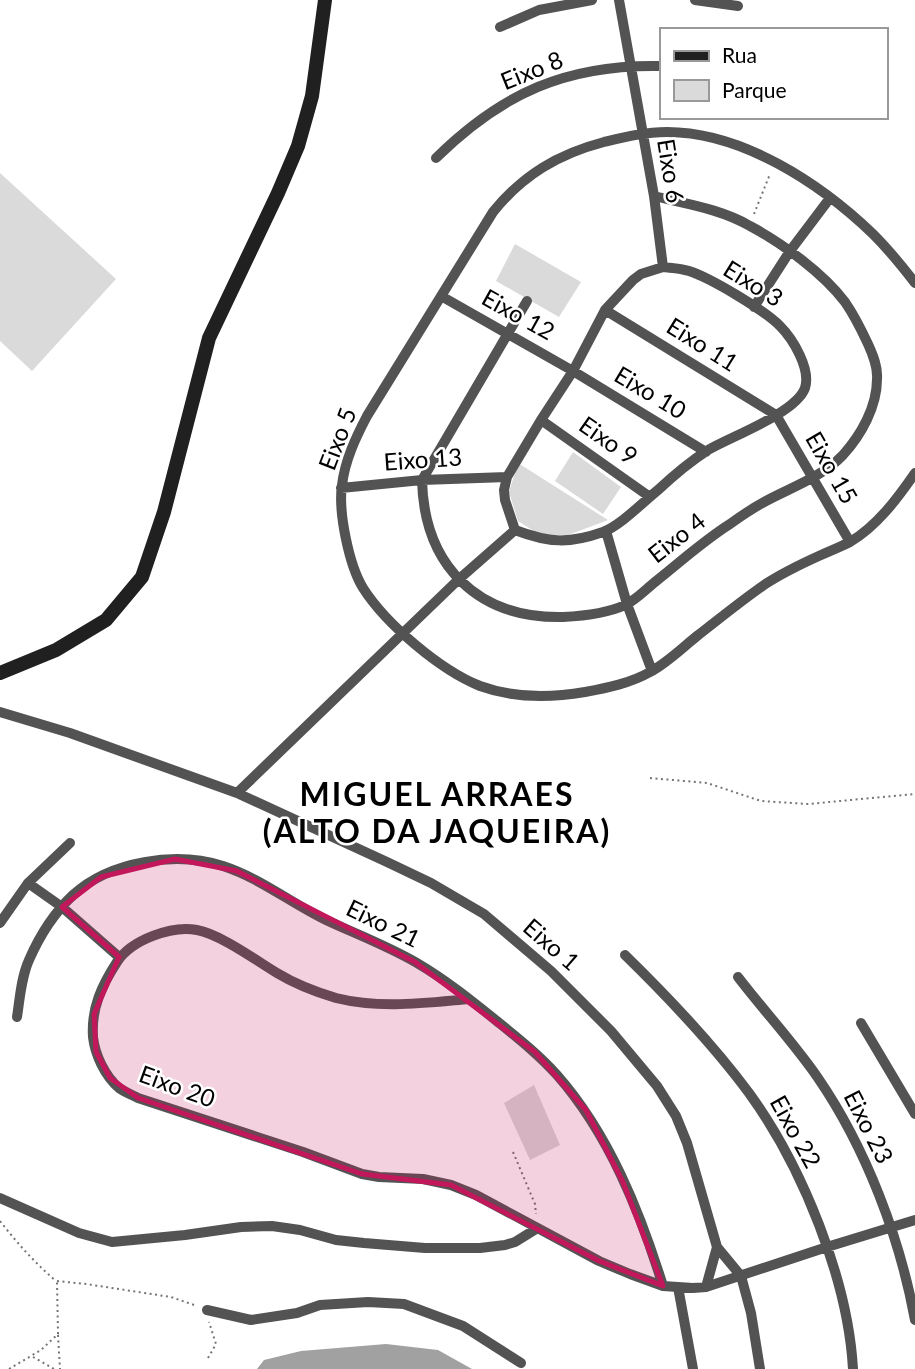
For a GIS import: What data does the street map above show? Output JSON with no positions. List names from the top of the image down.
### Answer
{
  "streets": {
    "street": [
      "Eixo 8",
      "Eixo 6",
      "Eixo 3",
      "Eixo 12",
      "Eixo 11",
      "Eixo 10",
      "Eixo 5",
      "Eixo 9",
      "Eixo 13",
      "Eixo 15",
      "Eixo 4",
      "Eixo 21",
      "Eixo 1",
      "Eixo 20",
      "Eixo 23",
      "Eixo 22"
    ]
  },
  "crossings": [
    ["Eixo 8", "Eixo 6"],
    ["Eixo 6", "Eixo 3"],
    ["Eixo 6", "Eixo 5"],
    ["Eixo 6", "Eixo 4"],
    ["Eixo 3", "Eixo 11"],
    ["Eixo 3", "Eixo 10"],
    ["Eixo 3", "Eixo 9"],
    ["Eixo 3", "Eixo 15"],
    ["Eixo 12", "Eixo 10"],
    ["Eixo 12", "Eixo 5"],
    ["Eixo 11", "Eixo 15"],
    ["Eixo 5", "Eixo 13"],
    ["Eixo 5", "Eixo 15"],
    ["Eixo 13", "Eixo 4"],
    ["Eixo 15", "Eixo 4"],
    ["Eixo 21", "Eixo 20"]
  ],
  "districts": ["MIGUEL ARRAES (ALTO DA JAQUEIRA)"],
  "legend": ["Rua", "Parque"]
}
